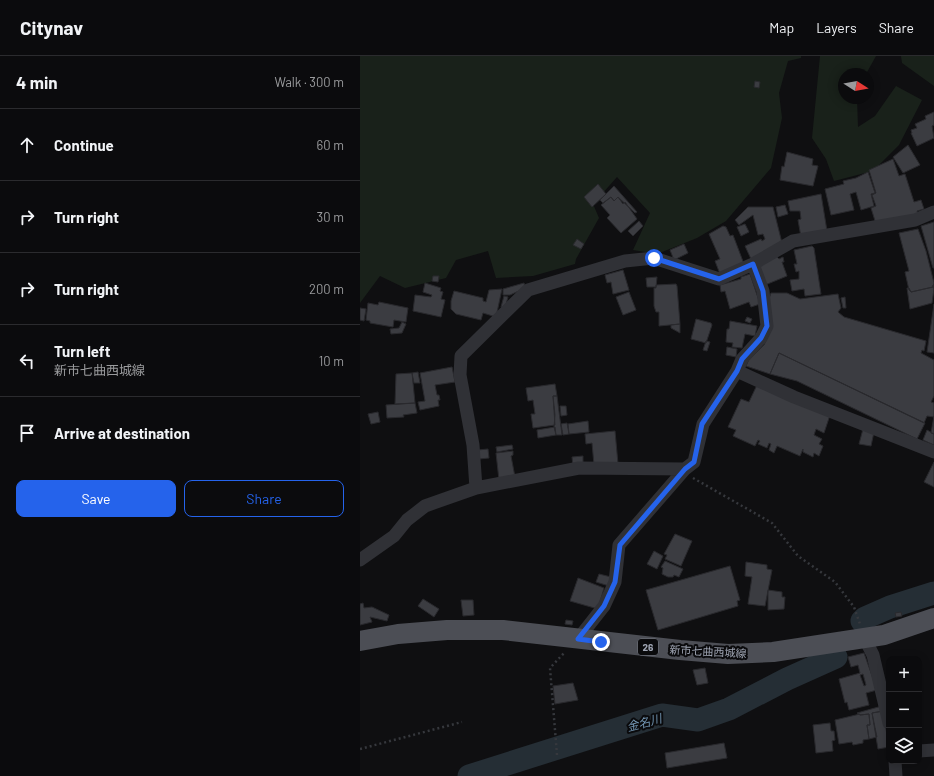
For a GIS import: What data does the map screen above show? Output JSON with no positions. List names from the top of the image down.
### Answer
{
  "streets": {
    "main road": ["26", "新市七曲西城線"]
  },
  "water": ["金名川"],
  "north": "right",
  "page": {
    "header": "Citynav",
    "nav": ["Map", "Layers", "Share"],
    "heading": ["4 min", "Walk · 300 m"],
    "list": [
      ["Continue", "60 m"],
      ["Turn right", "30 m"],
      ["Turn right", "200 m"],
      ["Turn left", "新市七曲西城線", "10 m"],
      "Arrive at destination"
    ],
    "buttons": ["Save", "Share"],
    "map_buttons": ["+", "−"]
  }
}
